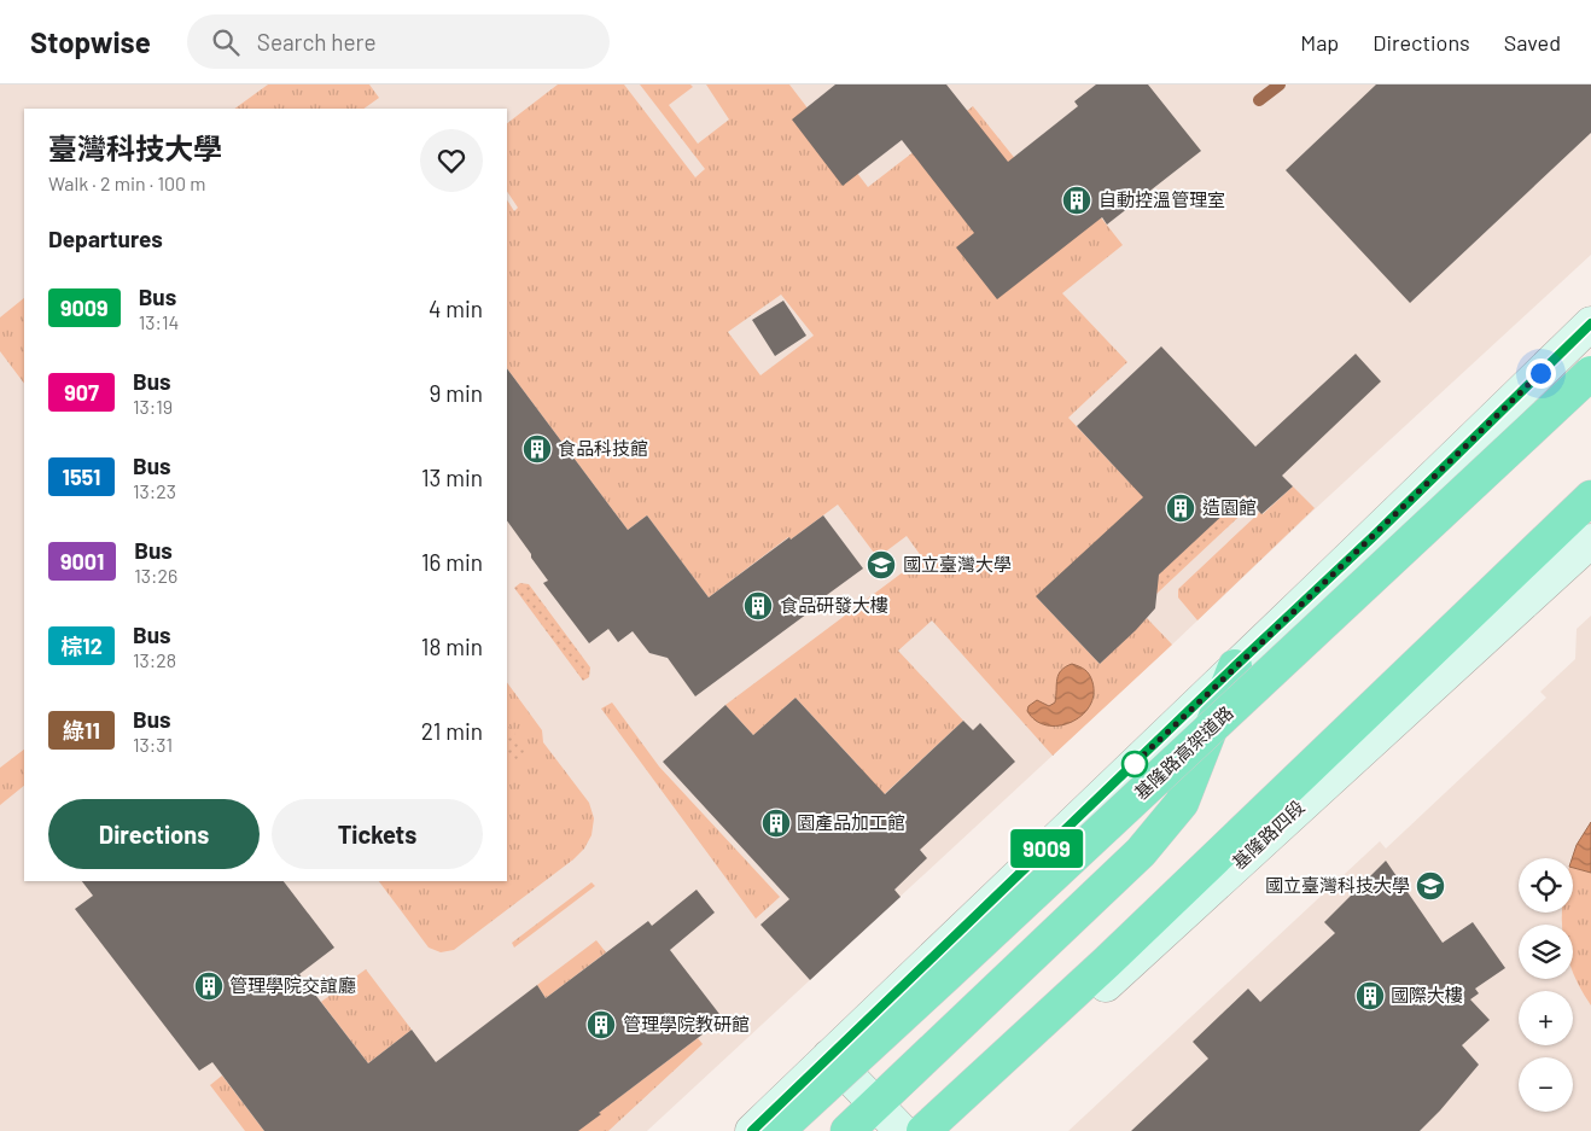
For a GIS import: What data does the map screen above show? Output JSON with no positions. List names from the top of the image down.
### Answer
{
  "streets": {
    "highway": ["基隆路高架道路"],
    "main road": ["基隆路四段"]
  },
  "places": {
    "building": [
      "自動控溫管理室",
      "食品科技館",
      "造園館",
      "食品研發大樓",
      "園產品加工館",
      "管理學院交誼廳",
      "國際大樓",
      "管理學院教研館"
    ],
    "school or university": ["國立臺灣大學", "國立臺灣科技大學"]
  },
  "lines": ["bus line 9009"],
  "page": {
    "header": "Stopwise",
    "search": "Search here",
    "nav": ["Map", "Directions", "Saved"],
    "on_map": "9009",
    "heading": [
      ["臺灣科技大學", "Walk · 2 min · 100 m"],
      "Departures"
    ],
    "list": [
      {
        "mark": "9009",
        "name": "Bus",
        "note": "13:14",
        "value": "4 min"
      },
      {
        "mark": "907",
        "name": "Bus",
        "note": "13:19",
        "value": "9 min"
      },
      {
        "mark": "1551",
        "name": "Bus",
        "note": "13:23",
        "value": "13 min"
      },
      {
        "mark": "9001",
        "name": "Bus",
        "note": "13:26",
        "value": "16 min"
      },
      {
        "mark": "棕12",
        "name": "Bus",
        "note": "13:28",
        "value": "18 min"
      },
      {
        "mark": "綠11",
        "name": "Bus",
        "note": "13:31",
        "value": "21 min"
      }
    ],
    "buttons": ["Directions", "Tickets"],
    "map_buttons": ["+", "−"]
  }
}
